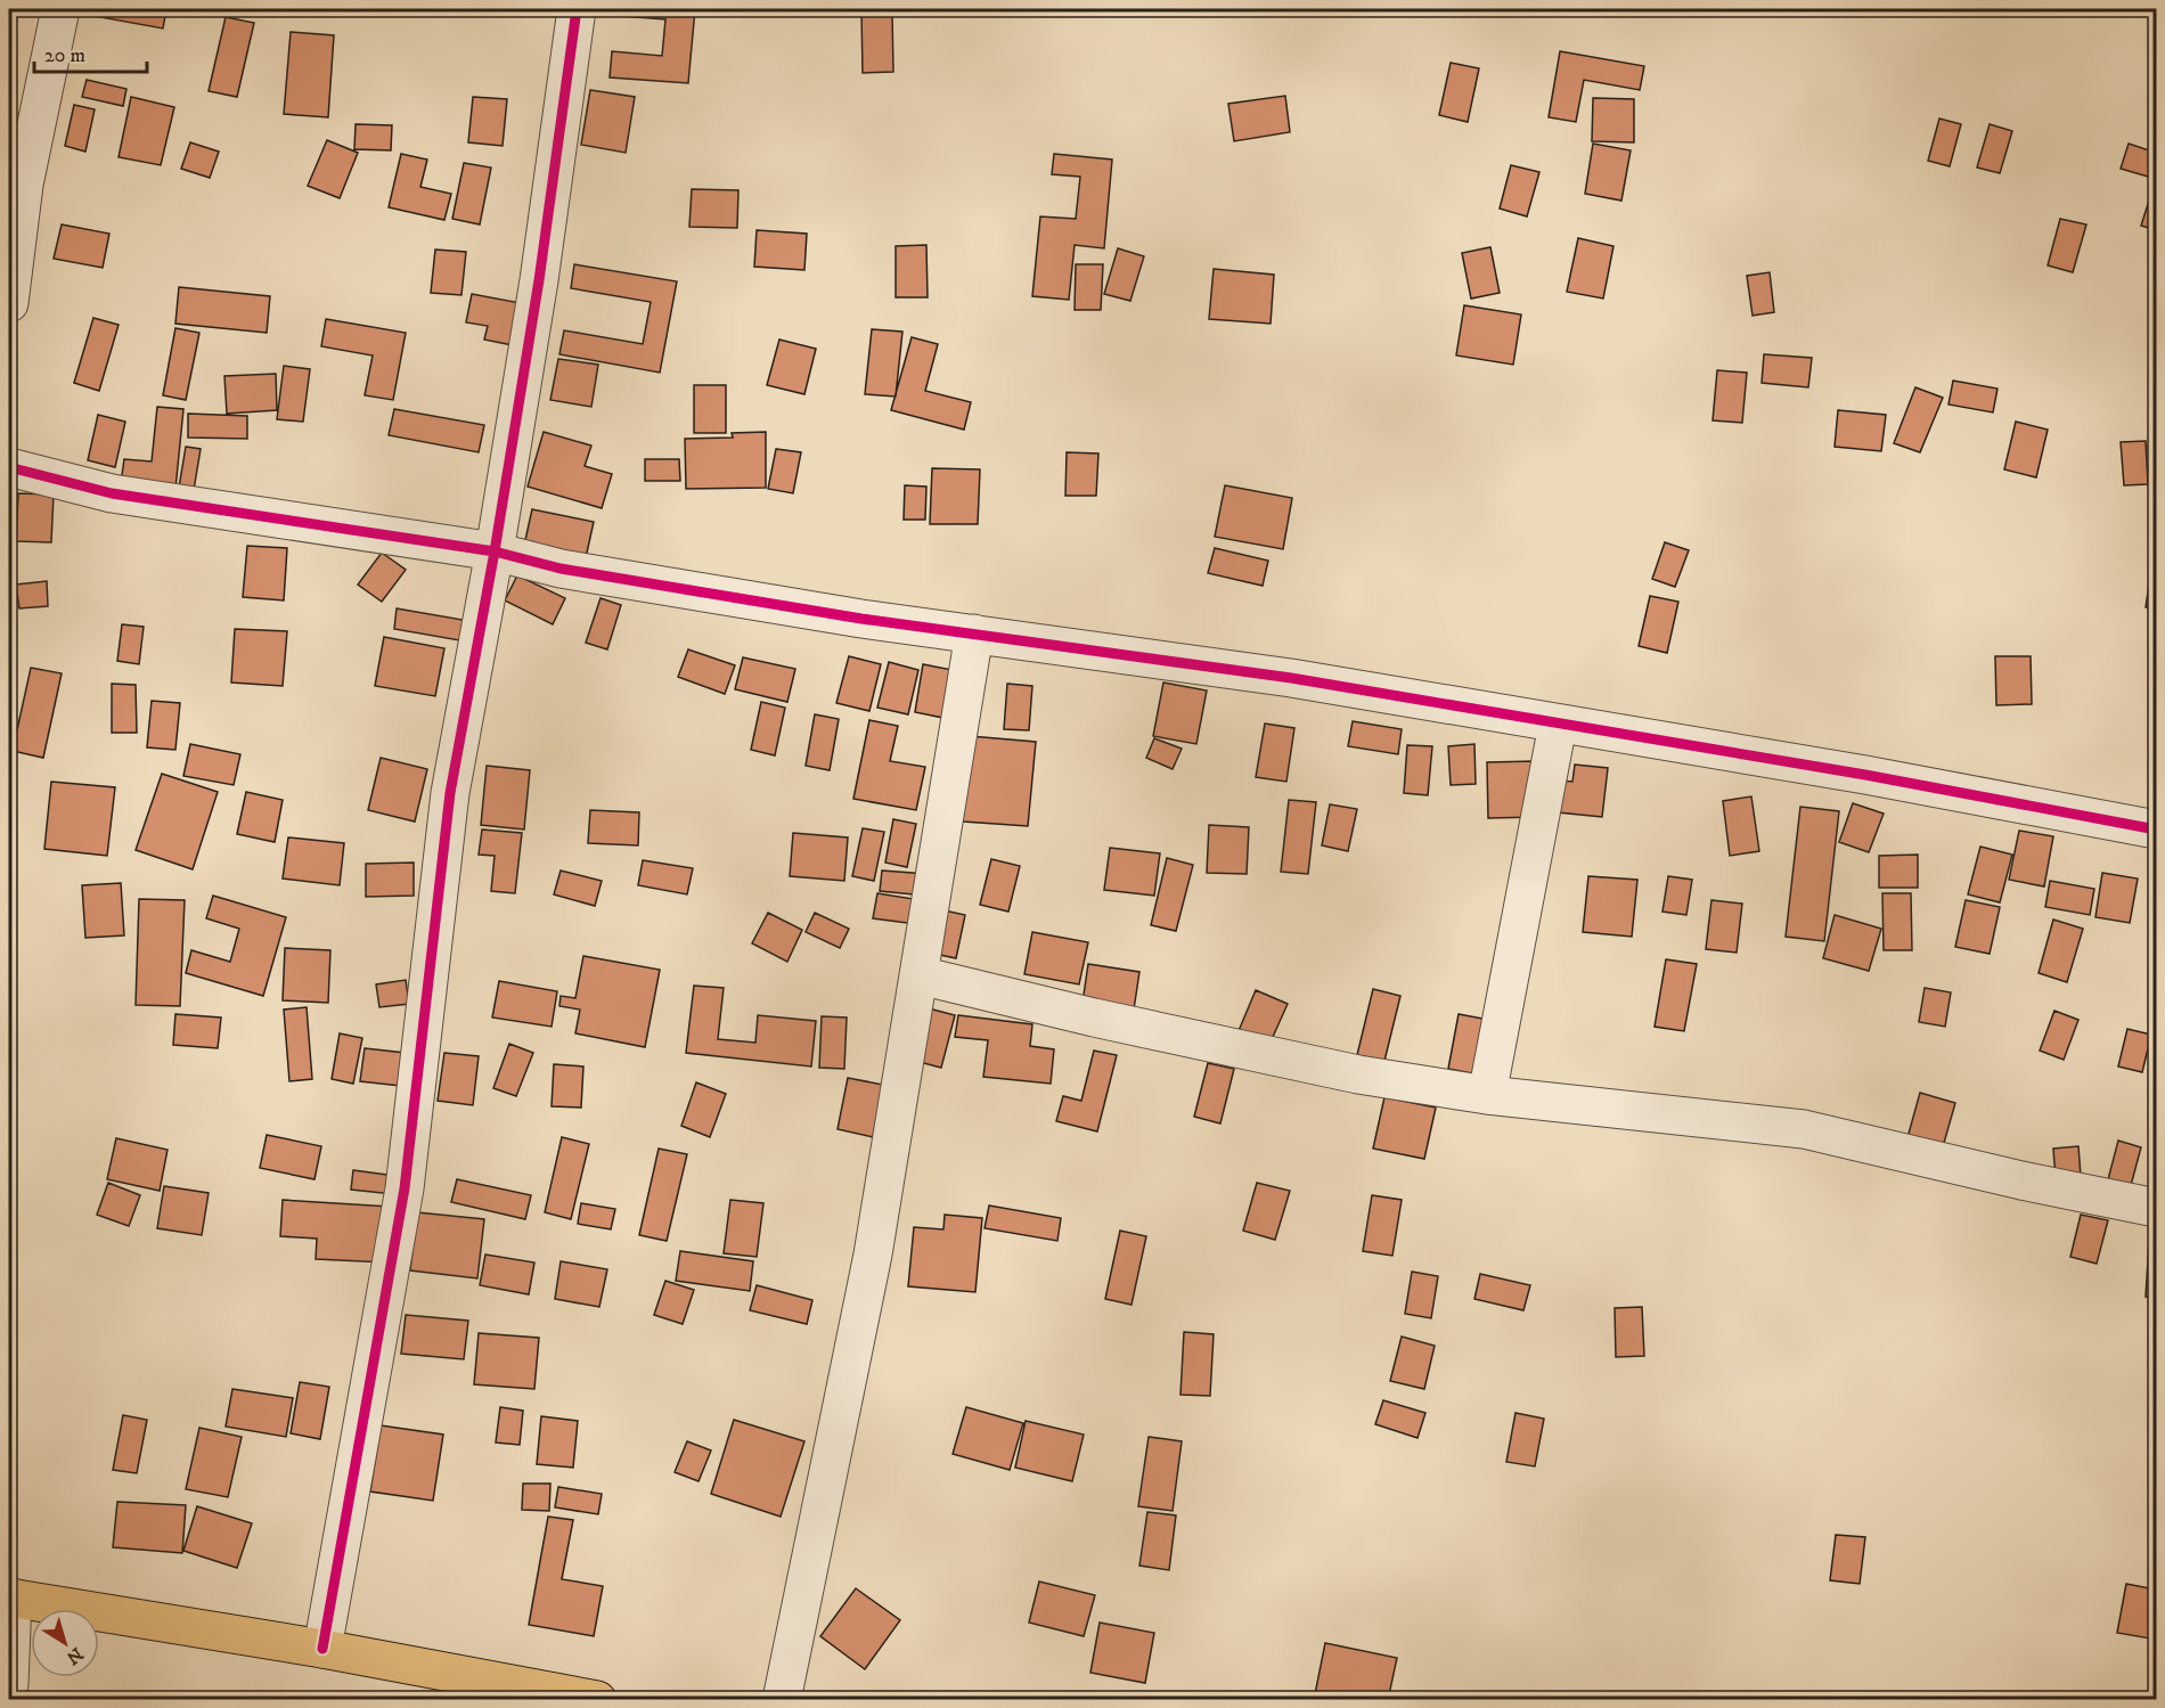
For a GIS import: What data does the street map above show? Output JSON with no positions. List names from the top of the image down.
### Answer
{
  "scale_bar": "20 m",
  "north": "bottom right"
}
